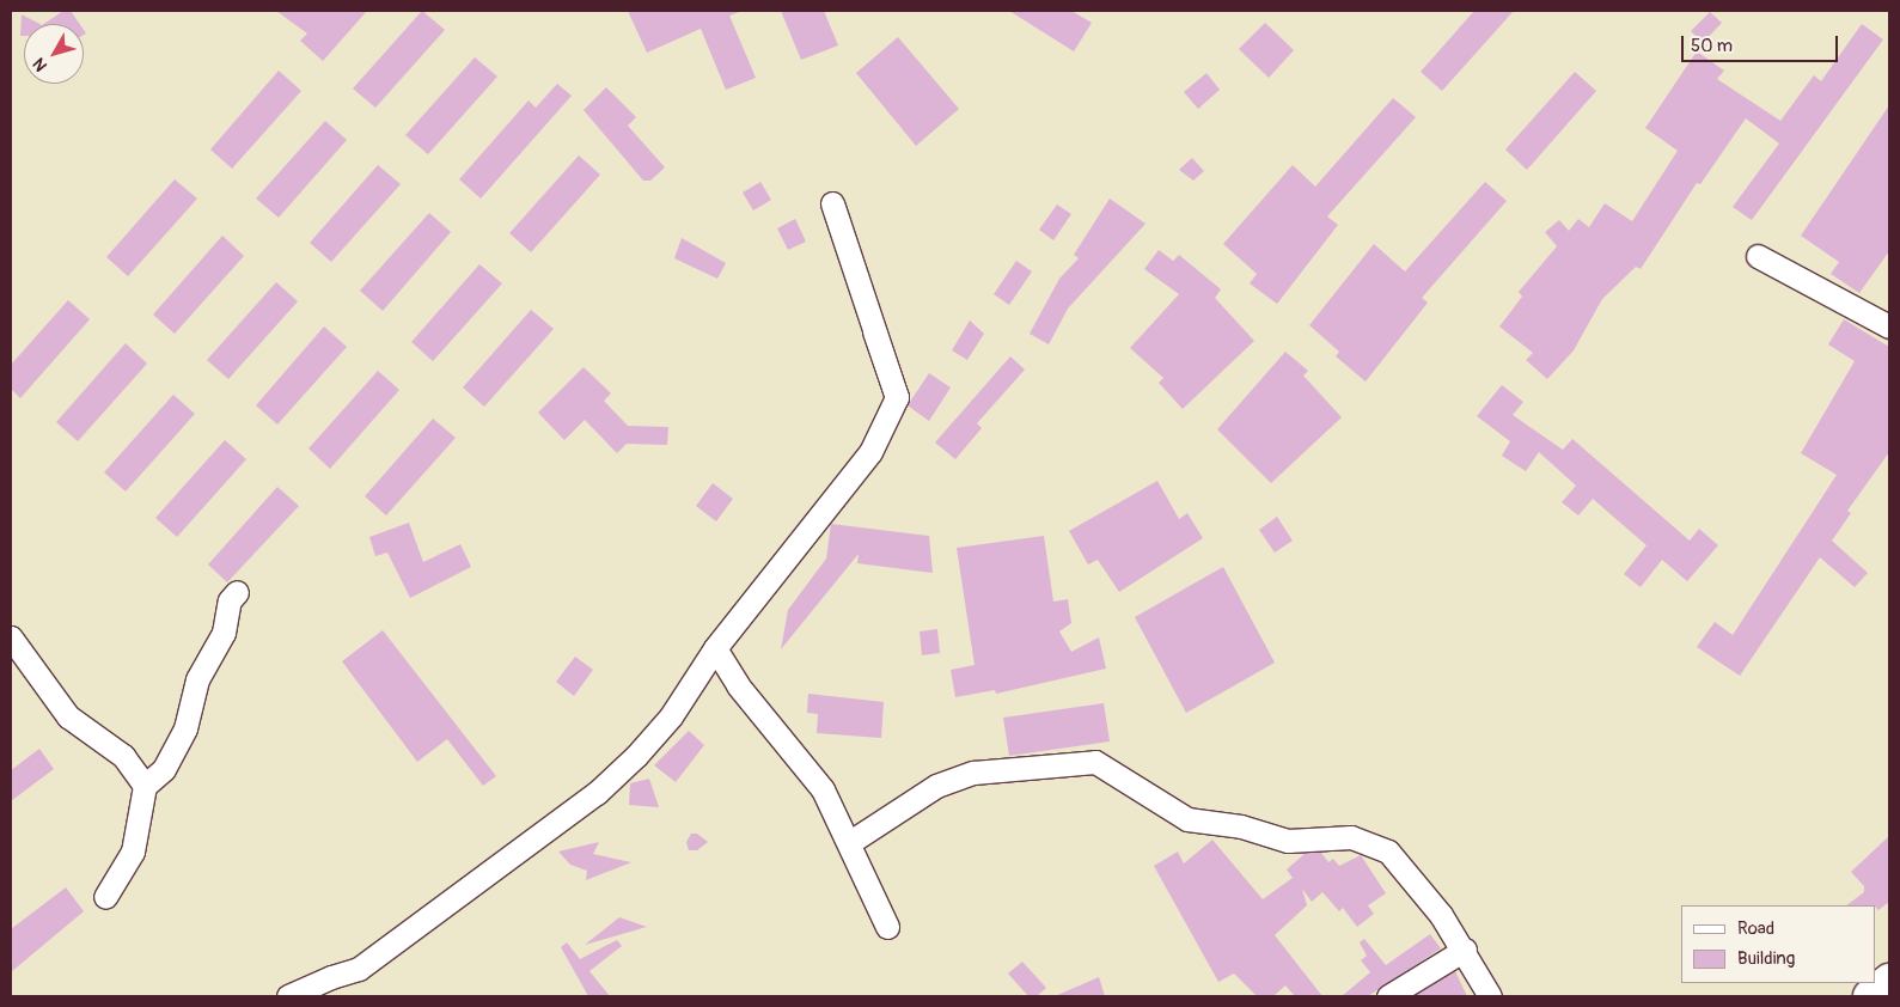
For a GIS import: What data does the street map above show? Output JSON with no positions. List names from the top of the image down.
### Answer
{
  "legend": ["Road", "Building"],
  "scale_bar": "50 m",
  "north": "bottom left"
}
